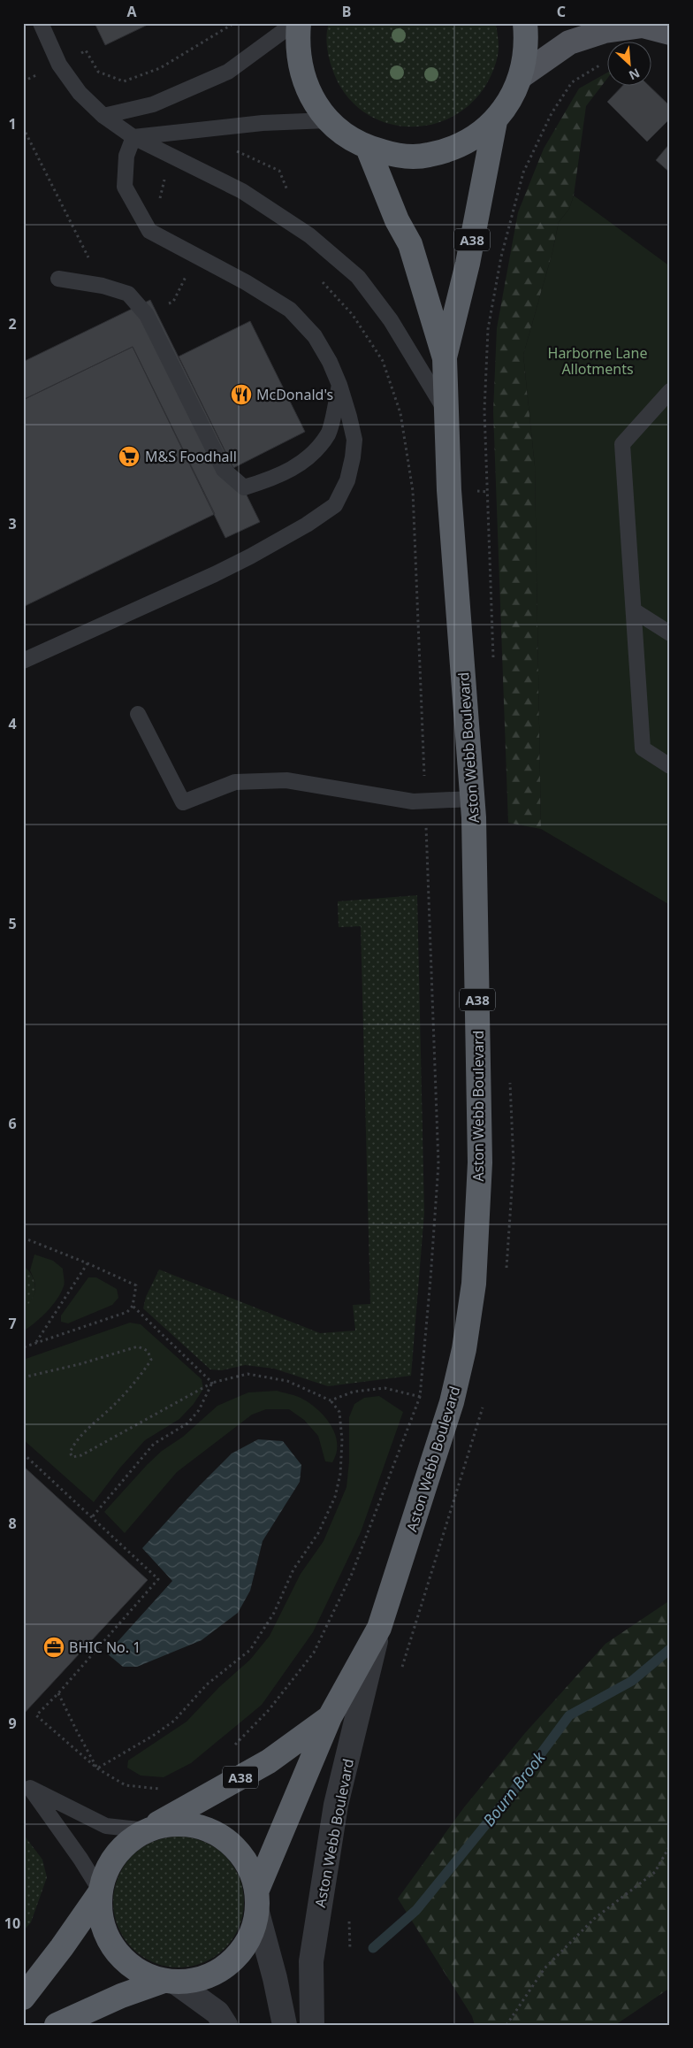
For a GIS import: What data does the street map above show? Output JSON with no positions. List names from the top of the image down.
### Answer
{
  "streets": {
    "highway": ["A38", "Aston Webb Boulevard"]
  },
  "crossings": [
    ["A38", "Aston Webb Boulevard"]
  ],
  "water": ["Bourn Brook"],
  "parks": ["Harborne Lane Allotments"],
  "places": {
    "restaurant": ["McDonald's"],
    "supermarket": ["M&S Foodhall"],
    "office": ["BHIC No. 1"]
  },
  "north": "bottom right",
  "grid": {
    "columns": ["A", "B", "C"],
    "rows": [
      "1",
      "2",
      "3",
      "4",
      "5",
      "6",
      "7",
      "8",
      "9",
      "10"
    ]
  }
}
